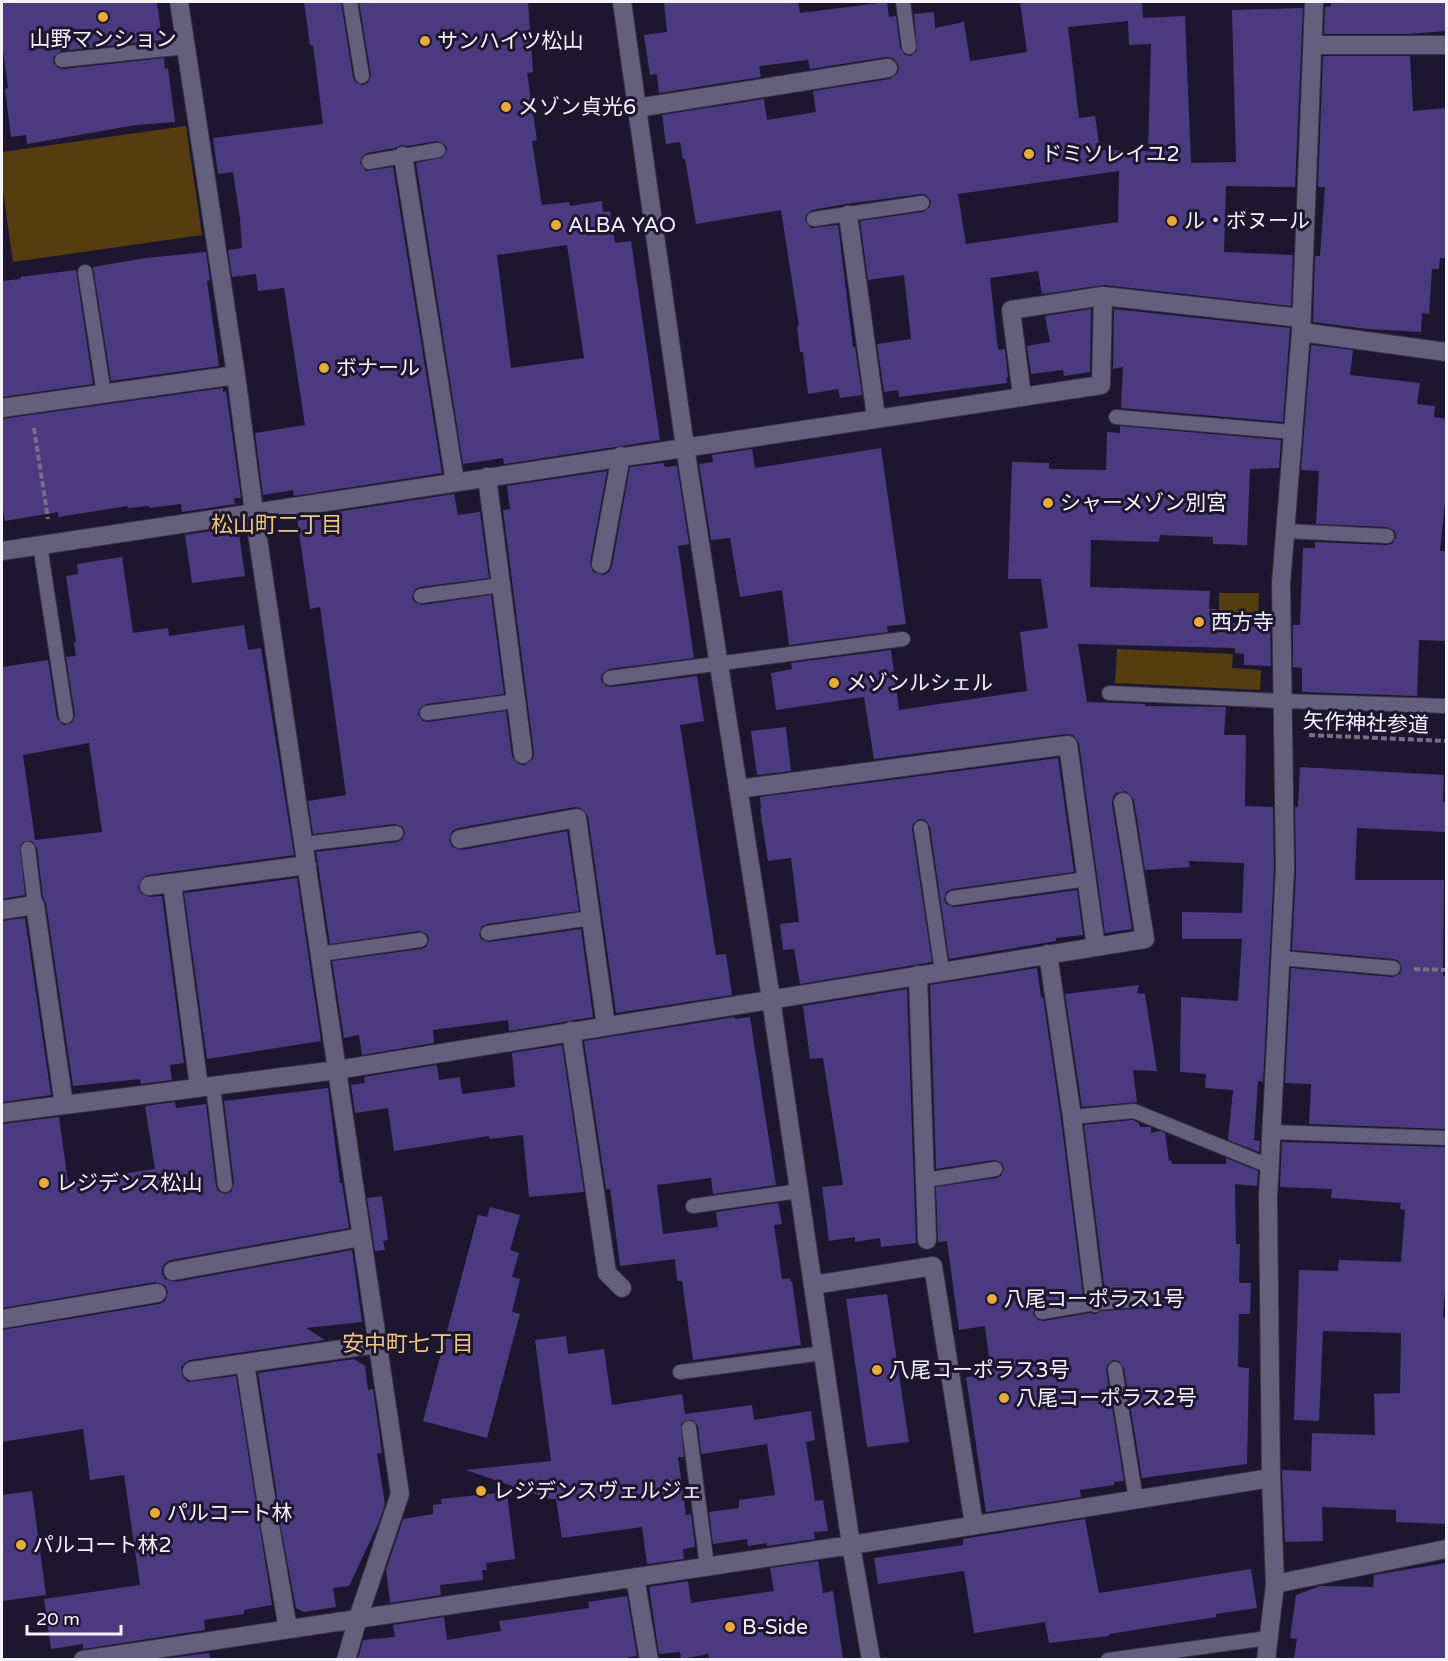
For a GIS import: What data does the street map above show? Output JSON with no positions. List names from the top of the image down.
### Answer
{
  "streets": {
    "path": ["矢作神社参道"]
  },
  "districts": ["松山町二丁目", "安中町七丁目"],
  "places": [
    "山野マンション",
    "サンハイツ松山",
    "メゾン貞光6",
    "ドミソレイユ2",
    "ル・ボヌール",
    "ALBA YAO",
    "ボナール",
    "シャーメゾン別宮",
    "西方寺",
    "メゾンルシェル",
    "レジデンス松山",
    "八尾コーポラス1号",
    "八尾コーポラス3号",
    "八尾コーポラス2号",
    "レジデンスヴェルジェ",
    "パルコート林",
    "パルコート林2",
    "B-Side"
  ],
  "scale_bar": "20 m"
}
